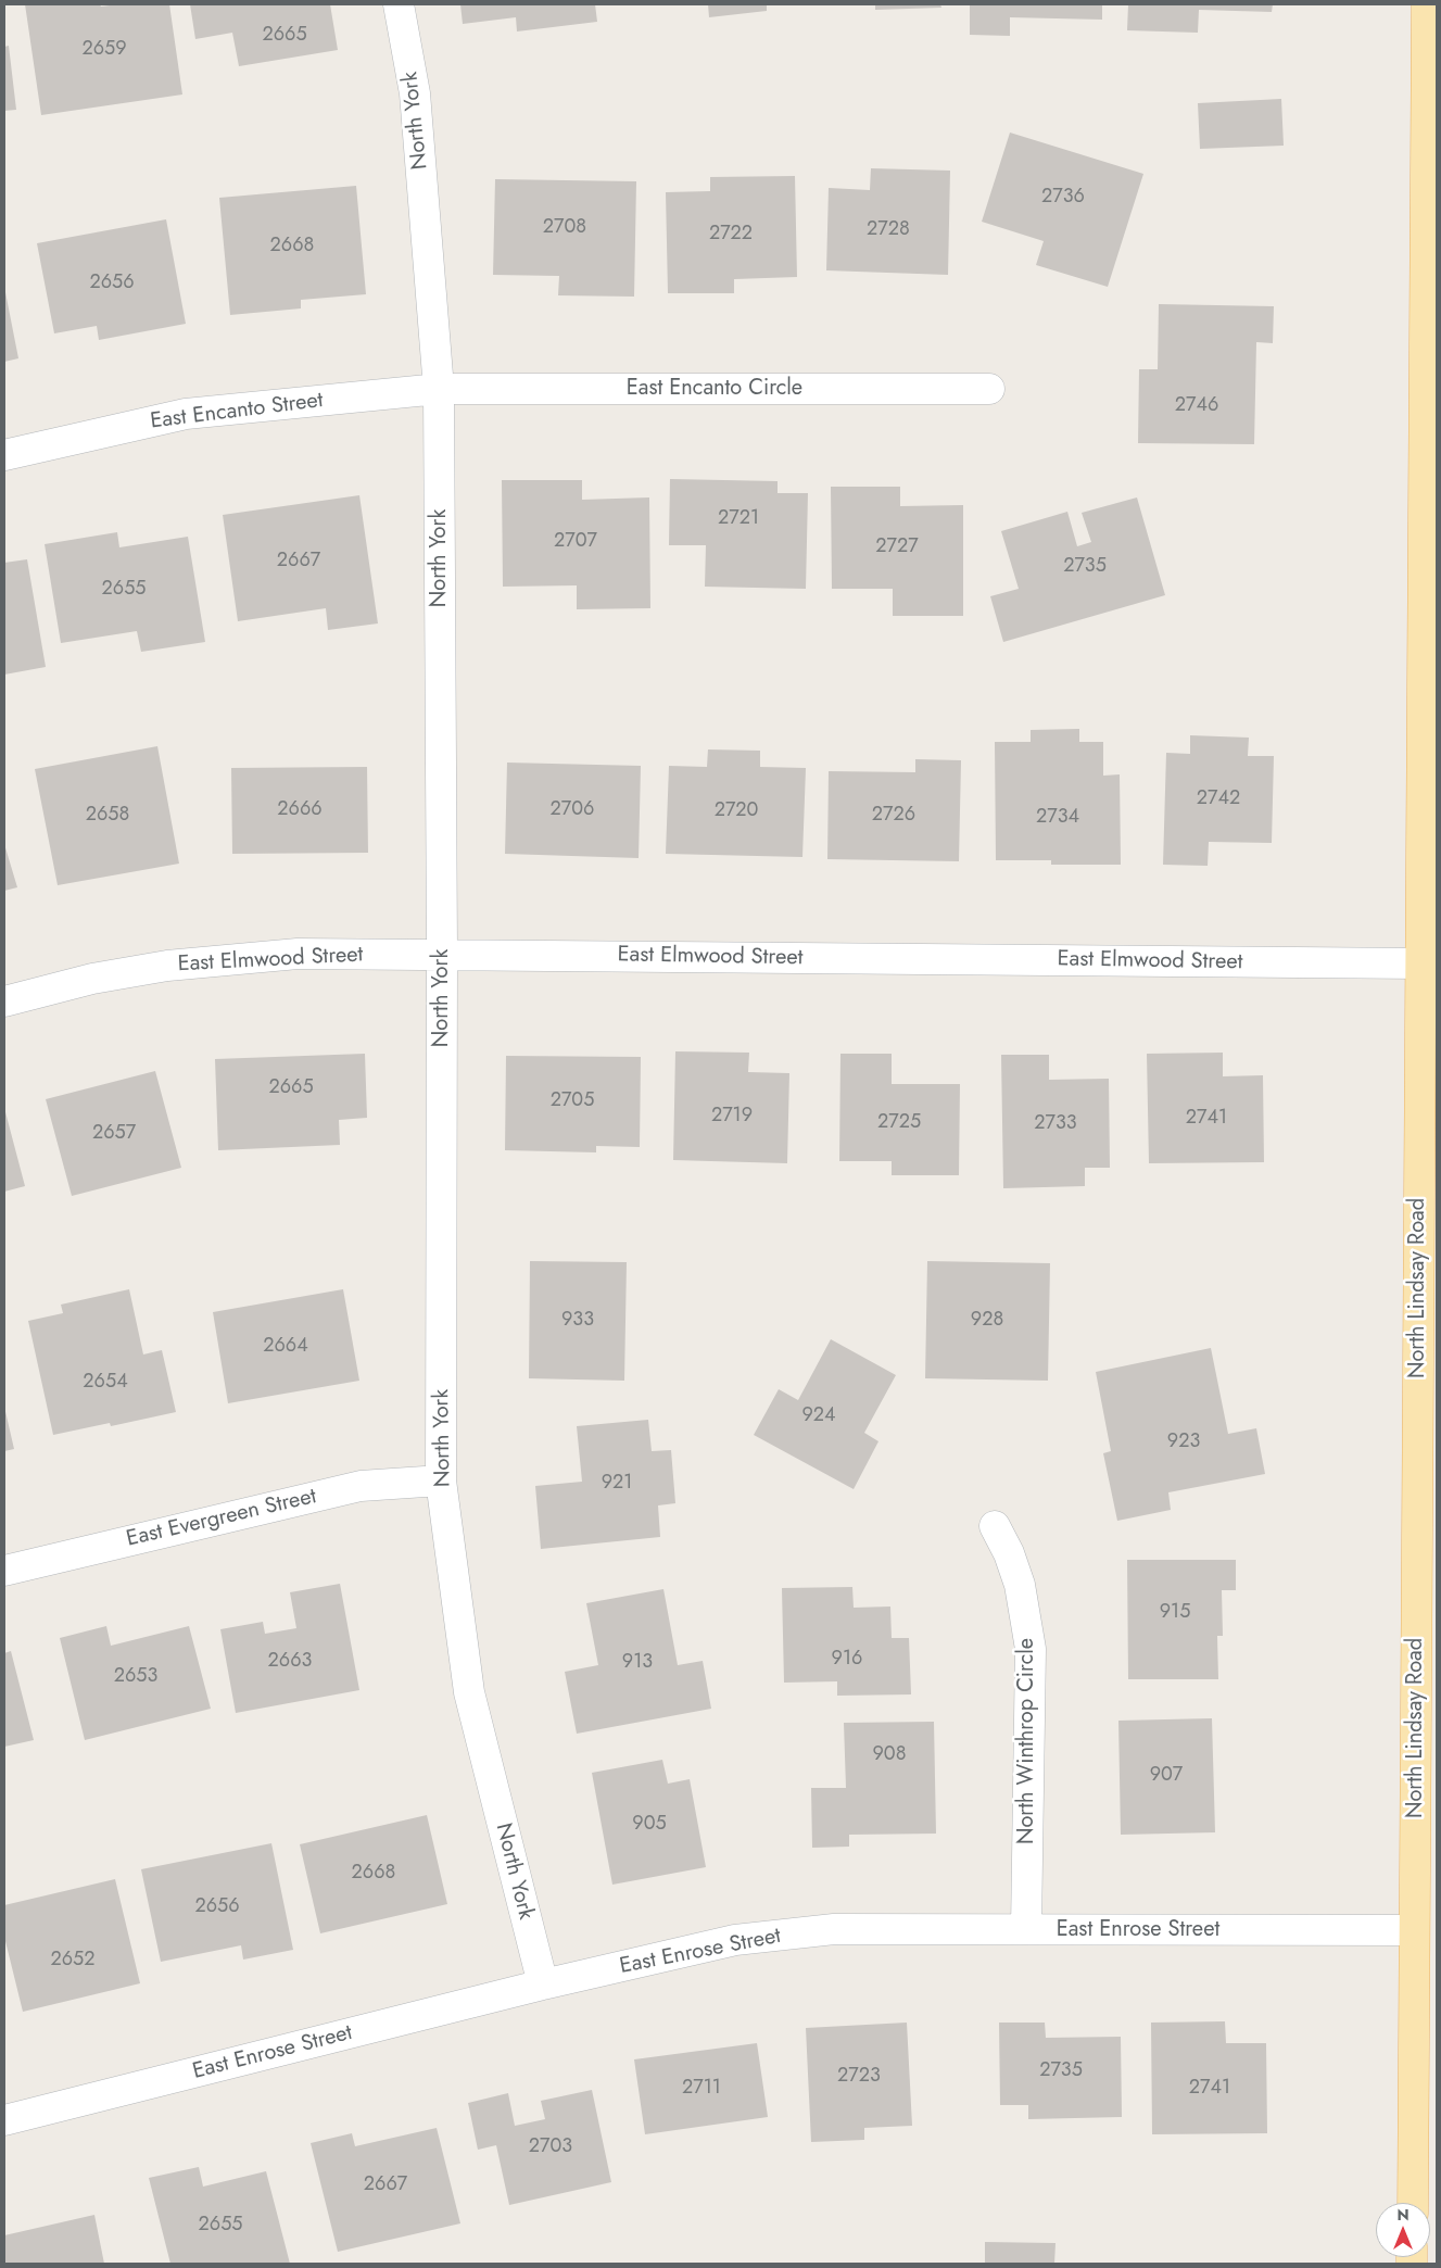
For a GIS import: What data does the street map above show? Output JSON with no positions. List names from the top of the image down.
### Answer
{
  "streets": {
    "main road": ["North Lindsay Road"],
    "street": [
      "North York",
      "East Encanto Circle",
      "East Encanto Street",
      "East Elmwood Street",
      "East Evergreen Street",
      "North Winthrop Circle",
      "East Enrose Street"
    ]
  },
  "crossings": [
    ["North York", "East Encanto Circle"],
    ["North York", "East Encanto Street"],
    ["North York", "East Elmwood Street"],
    ["North York", "East Evergreen Street"],
    ["North York", "East Enrose Street"],
    ["East Encanto Circle", "East Encanto Street"],
    ["East Elmwood Street", "North Lindsay Road"],
    ["North Lindsay Road", "East Enrose Street"],
    ["North Winthrop Circle", "East Enrose Street"]
  ],
  "house_numbers": [
    "2665",
    "2659",
    "2736",
    "2708",
    "2728",
    "2722",
    "2668",
    "2656",
    "2746",
    "2721",
    "2707",
    "2727",
    "2667",
    "2735",
    "2655",
    "2742",
    "2666",
    "2706",
    "2720",
    "2658",
    "2726",
    "2734",
    "2665",
    "2705",
    "2719",
    "2741",
    "2725",
    "2733",
    "2657",
    "933",
    "928",
    "2664",
    "2654",
    "924",
    "923",
    "921",
    "915",
    "916",
    "2663",
    "913",
    "2653",
    "908",
    "907",
    "905",
    "2668",
    "2656",
    "2652",
    "2735",
    "2723",
    "2711",
    "2741",
    "2703",
    "2667",
    "2655"
  ],
  "north": "top"
}
